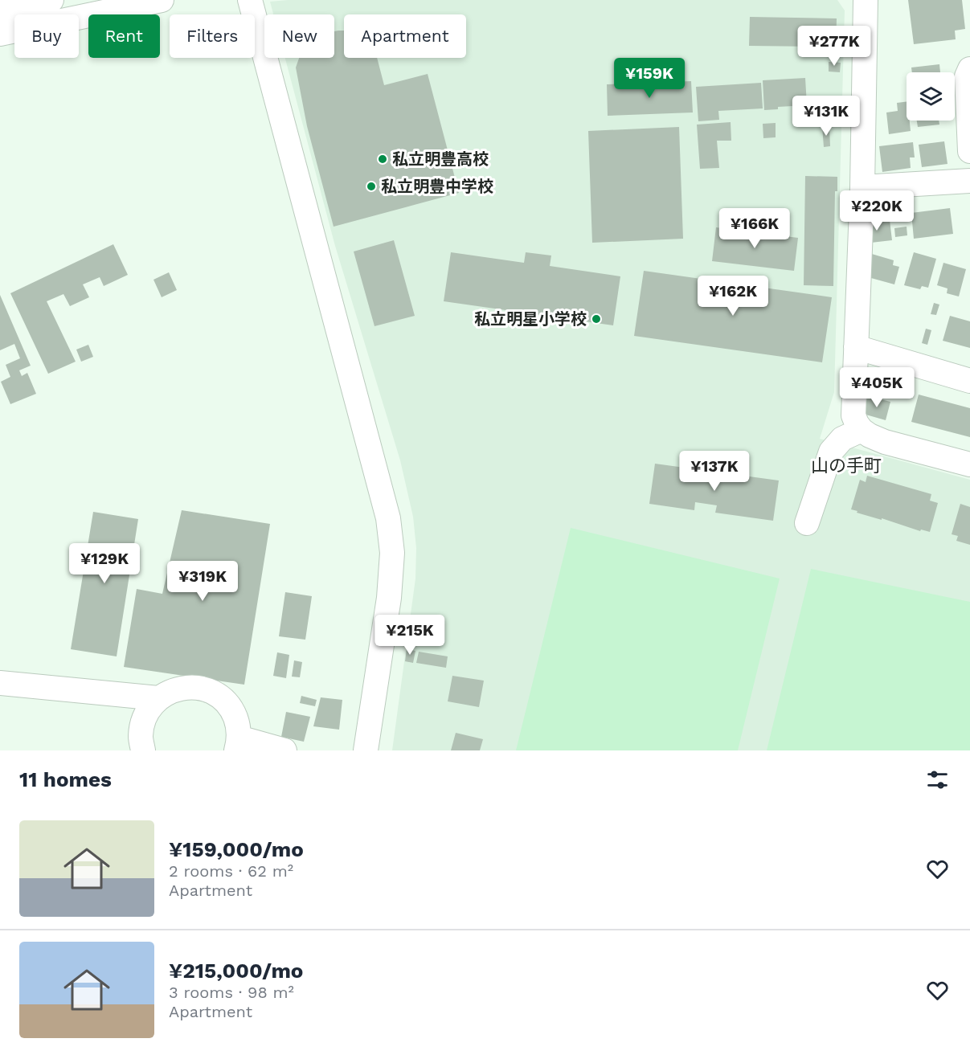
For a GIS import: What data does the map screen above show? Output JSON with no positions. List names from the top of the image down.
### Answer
{
  "districts": ["山の手町"],
  "places": ["私立明豊高校", "私立明豊中学校", "私立明星小学校"],
  "page": {
    "chip": [
      "Buy",
      "Rent",
      "Filters",
      "New",
      "Apartment"
    ],
    "price": [
      "¥277K",
      "¥159K",
      "¥131K",
      "¥220K",
      "¥166K",
      "¥162K",
      "¥405K",
      "¥137K",
      "¥129K",
      "¥319K",
      "¥215K"
    ],
    "heading": "11 homes",
    "list": [
      {
        "name": "¥159,000/mo",
        "note": "2 rooms · 62 m² · Apartment"
      },
      {
        "name": "¥215,000/mo",
        "note": "3 rooms · 98 m² · Apartment"
      }
    ]
  }
}
